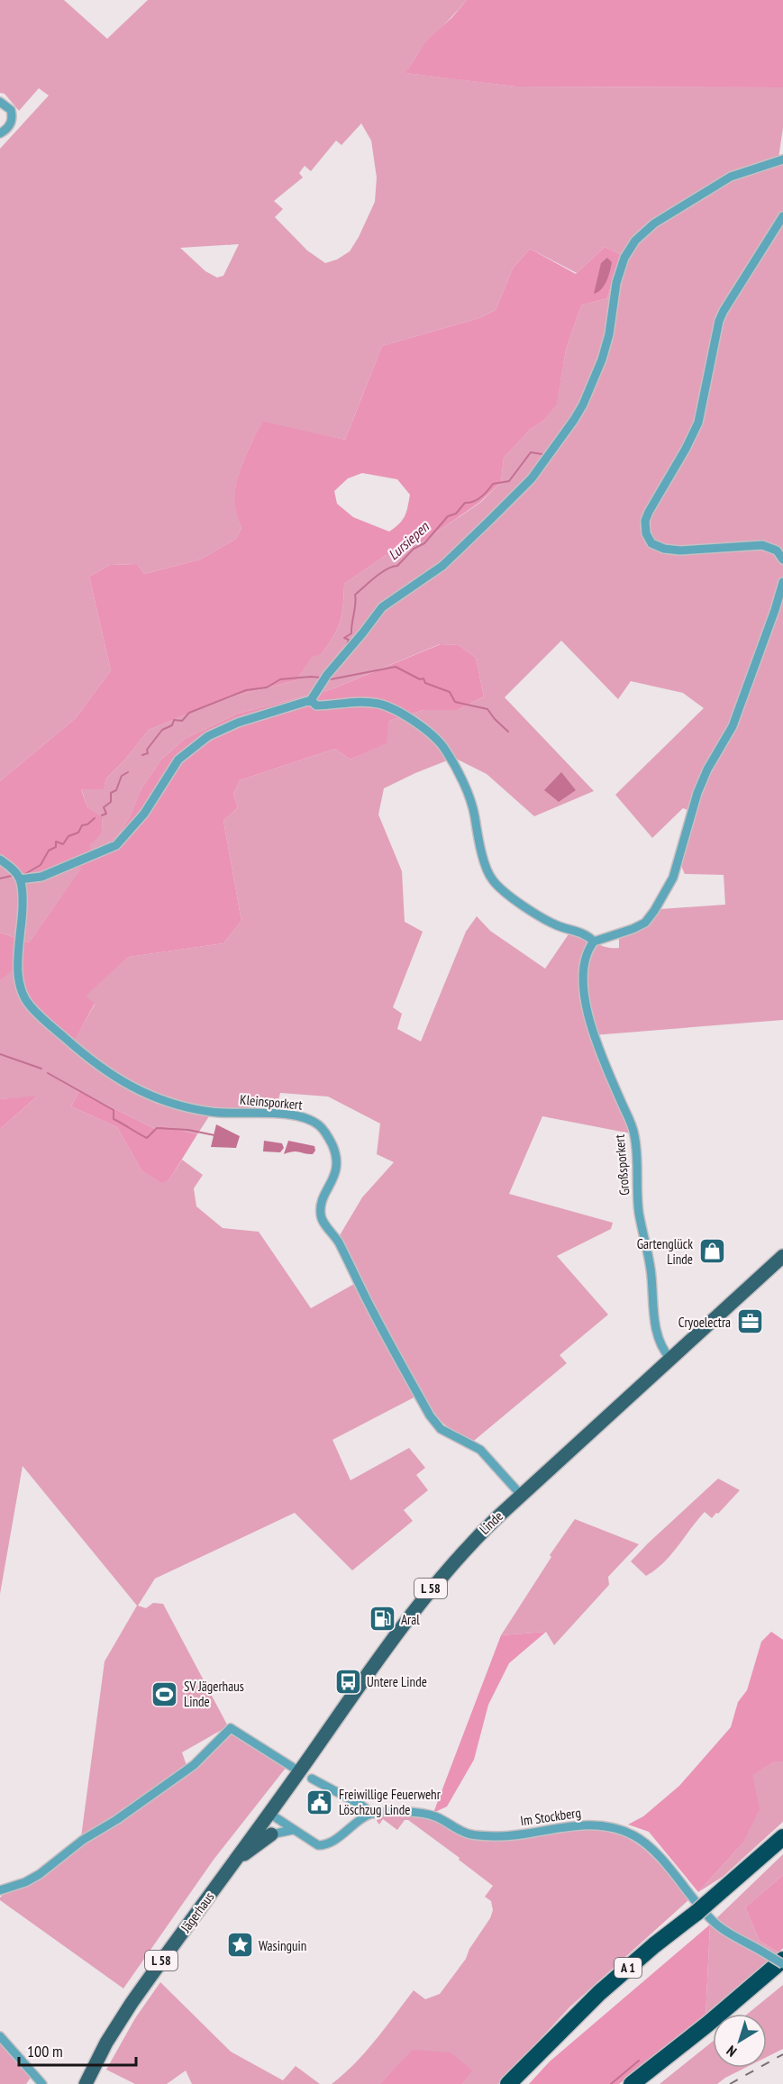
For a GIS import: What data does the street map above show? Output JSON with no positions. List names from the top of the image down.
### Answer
{
  "streets": {
    "highway": ["A 1"],
    "main road": ["Linde", "L 58", "Jägerhaus"],
    "street": ["Kleinsporkert", "Großsporkert", "Im Stockberg"]
  },
  "crossings": [
    ["Kleinsporkert", "Linde"],
    ["Großsporkert", "Linde"],
    ["Linde", "Jägerhaus"]
  ],
  "water": ["Lursiepen"],
  "places": {
    "shop": ["Gartenglück Linde"],
    "office": ["Cryoelectra"],
    "fuel station": ["Aral"],
    "bus stop": ["Untere Linde"],
    "sports": ["SV Jägerhaus Linde"],
    "public building": ["Freiwillige Feuerwehr Löschzug Linde"],
    "place": ["Wasinguin"]
  },
  "scale_bar": "100 m",
  "north": "bottom left"
}
